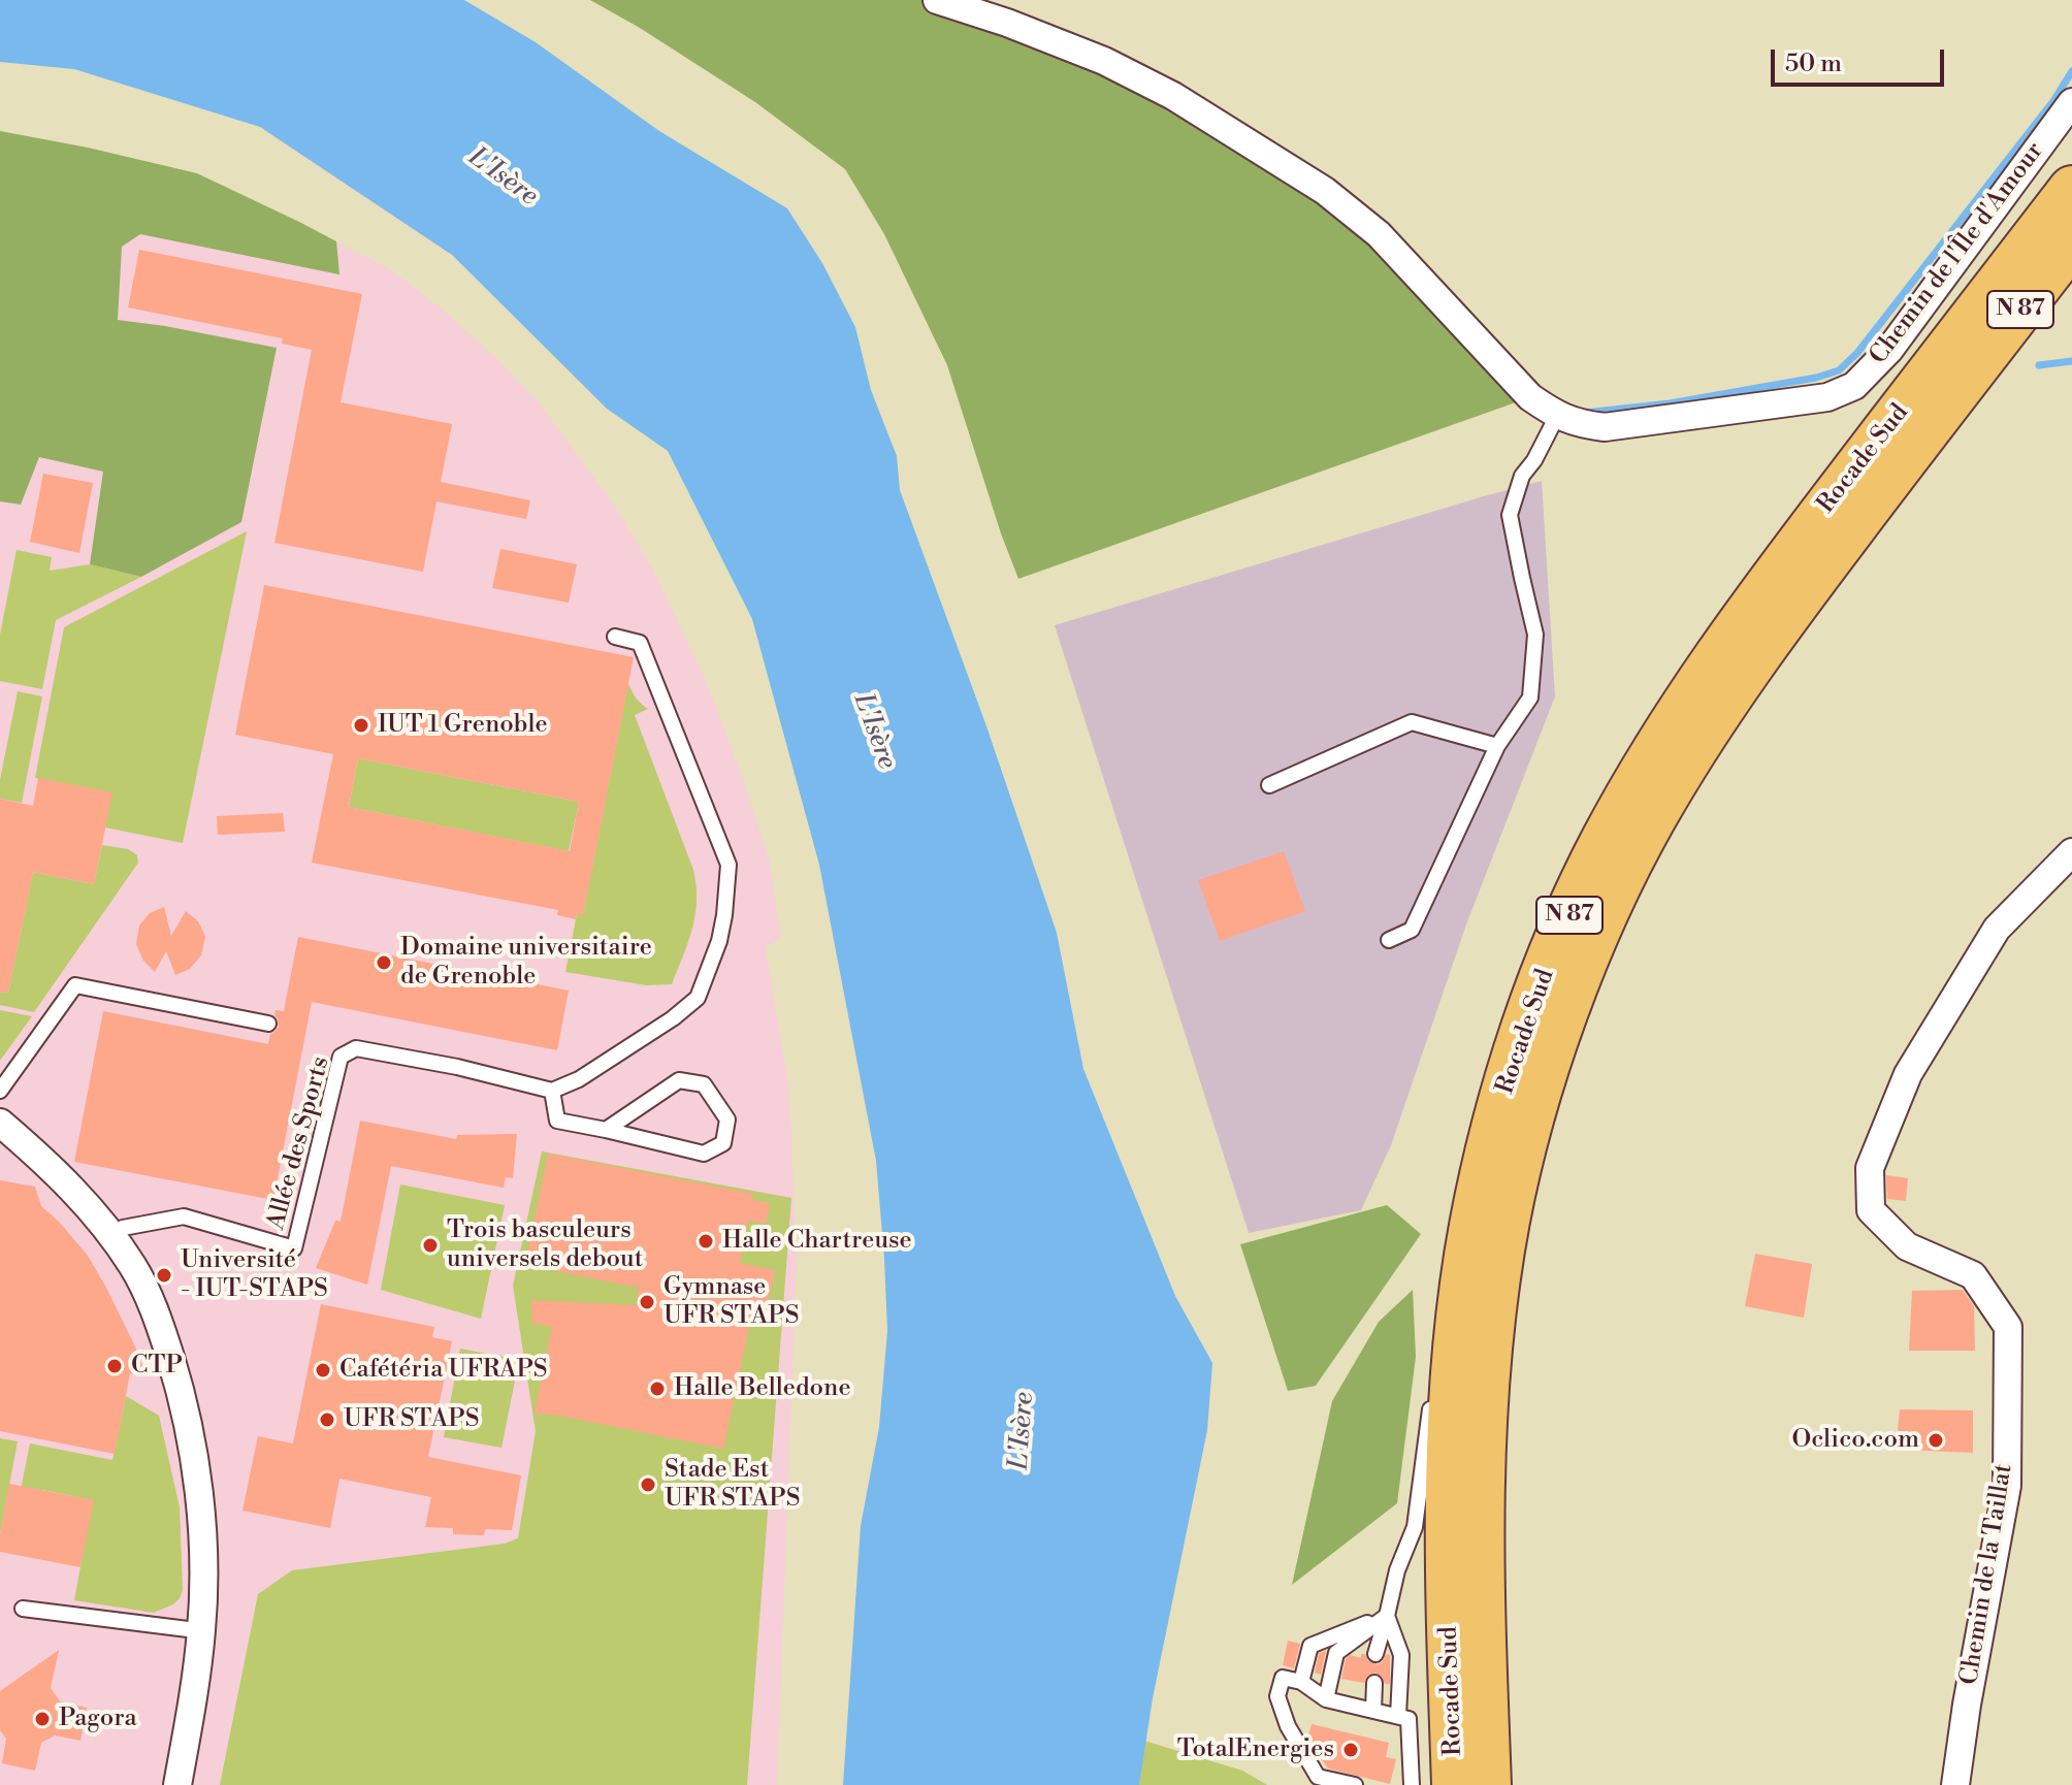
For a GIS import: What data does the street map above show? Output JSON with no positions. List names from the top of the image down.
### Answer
{
  "streets": {
    "highway": ["N 87", "Rocade Sud"],
    "street": ["Chemin de l'Île d'Amour", "Chemin de la Taillat"],
    "lane": ["Allée des Sports"]
  },
  "water": ["L'Isère"],
  "places": [
    "IUT 1 Grenoble",
    "Domaine universitaire de Grenoble",
    "Halle Chartreuse",
    "Trois basculeurs universels debout",
    "Université - IUT-STAPS",
    "Gymnase UFR STAPS",
    "CTP",
    "Cafétéria UFRAPS",
    "Halle Belledone",
    "UFR STAPS",
    "Oclico.com",
    "Stade Est UFR STAPS",
    "Pagora",
    "TotalEnergies"
  ],
  "scale_bar": "50 m"
}
